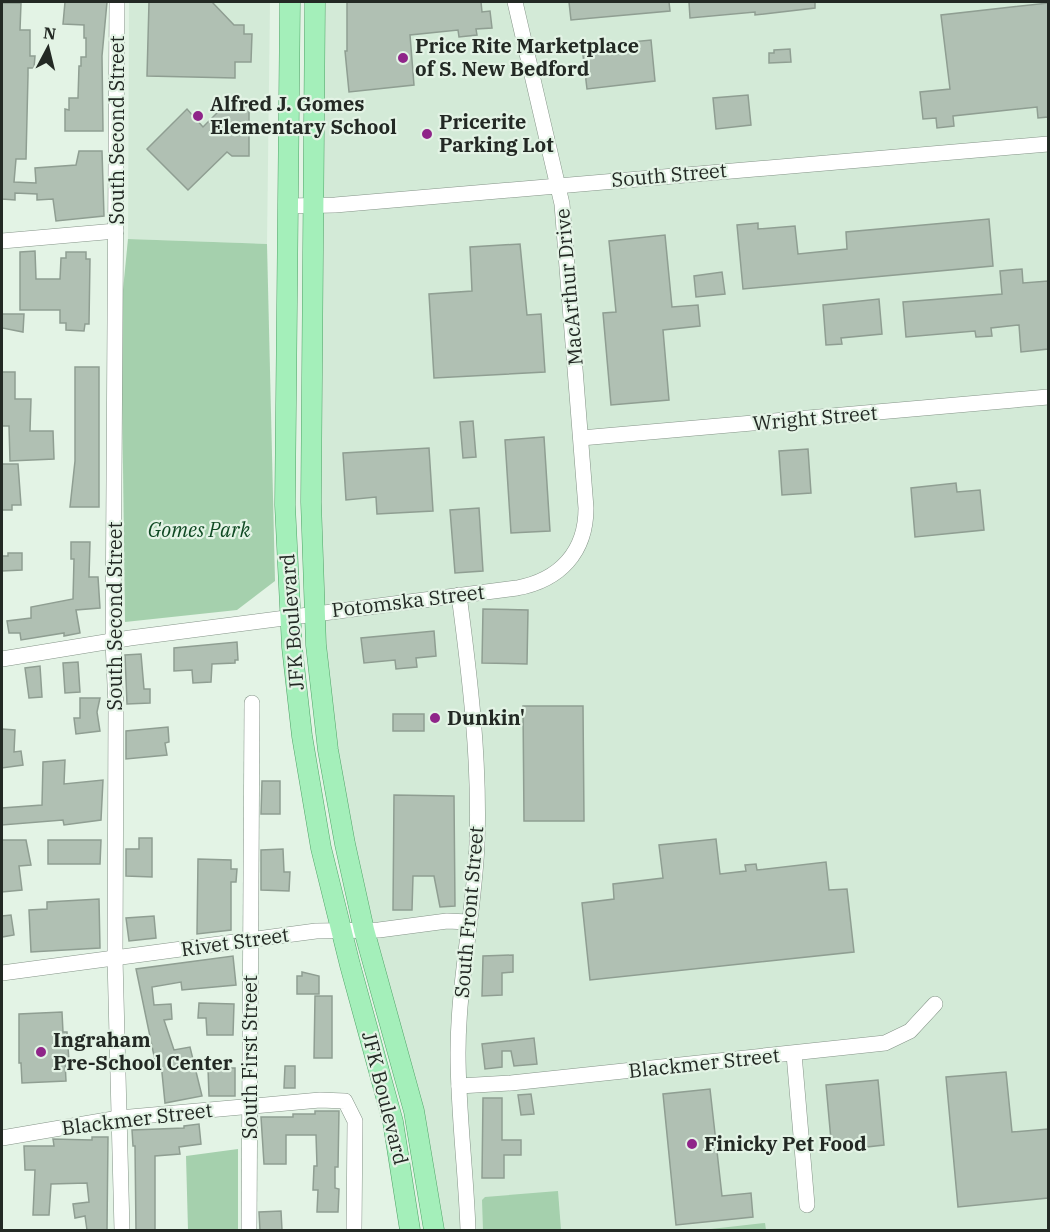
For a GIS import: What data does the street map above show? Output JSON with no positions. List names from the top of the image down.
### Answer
{
  "streets": {
    "main road": ["JFK Boulevard"],
    "street": [
      "South Second Street",
      "South Street",
      "MacArthur Drive",
      "Wright Street",
      "Potomska Street",
      "South Front Street",
      "Rivet Street",
      "South First Street",
      "Blackmer Street"
    ]
  },
  "crossings": [
    ["South Second Street", "Potomska Street"],
    ["South Second Street", "Rivet Street"],
    ["South Second Street", "Blackmer Street"],
    ["South Street", "MacArthur Drive"],
    ["South Street", "JFK Boulevard"],
    ["MacArthur Drive", "Wright Street"],
    ["MacArthur Drive", "Potomska Street"],
    ["Potomska Street", "JFK Boulevard"],
    ["Potomska Street", "South Front Street"],
    ["JFK Boulevard", "Rivet Street"],
    ["South Front Street", "Rivet Street"],
    ["South Front Street", "Blackmer Street"],
    ["Rivet Street", "South First Street"],
    ["South First Street", "Blackmer Street"]
  ],
  "parks": ["Gomes Park"],
  "places": [
    "Price Rite Marketplace of S. New Bedford",
    "Alfred J. Gomes Elementary School",
    "Pricerite Parking Lot",
    "Dunkin'",
    "Ingraham Pre-School Center",
    "Finicky Pet Food"
  ],
  "north": "top"
}
